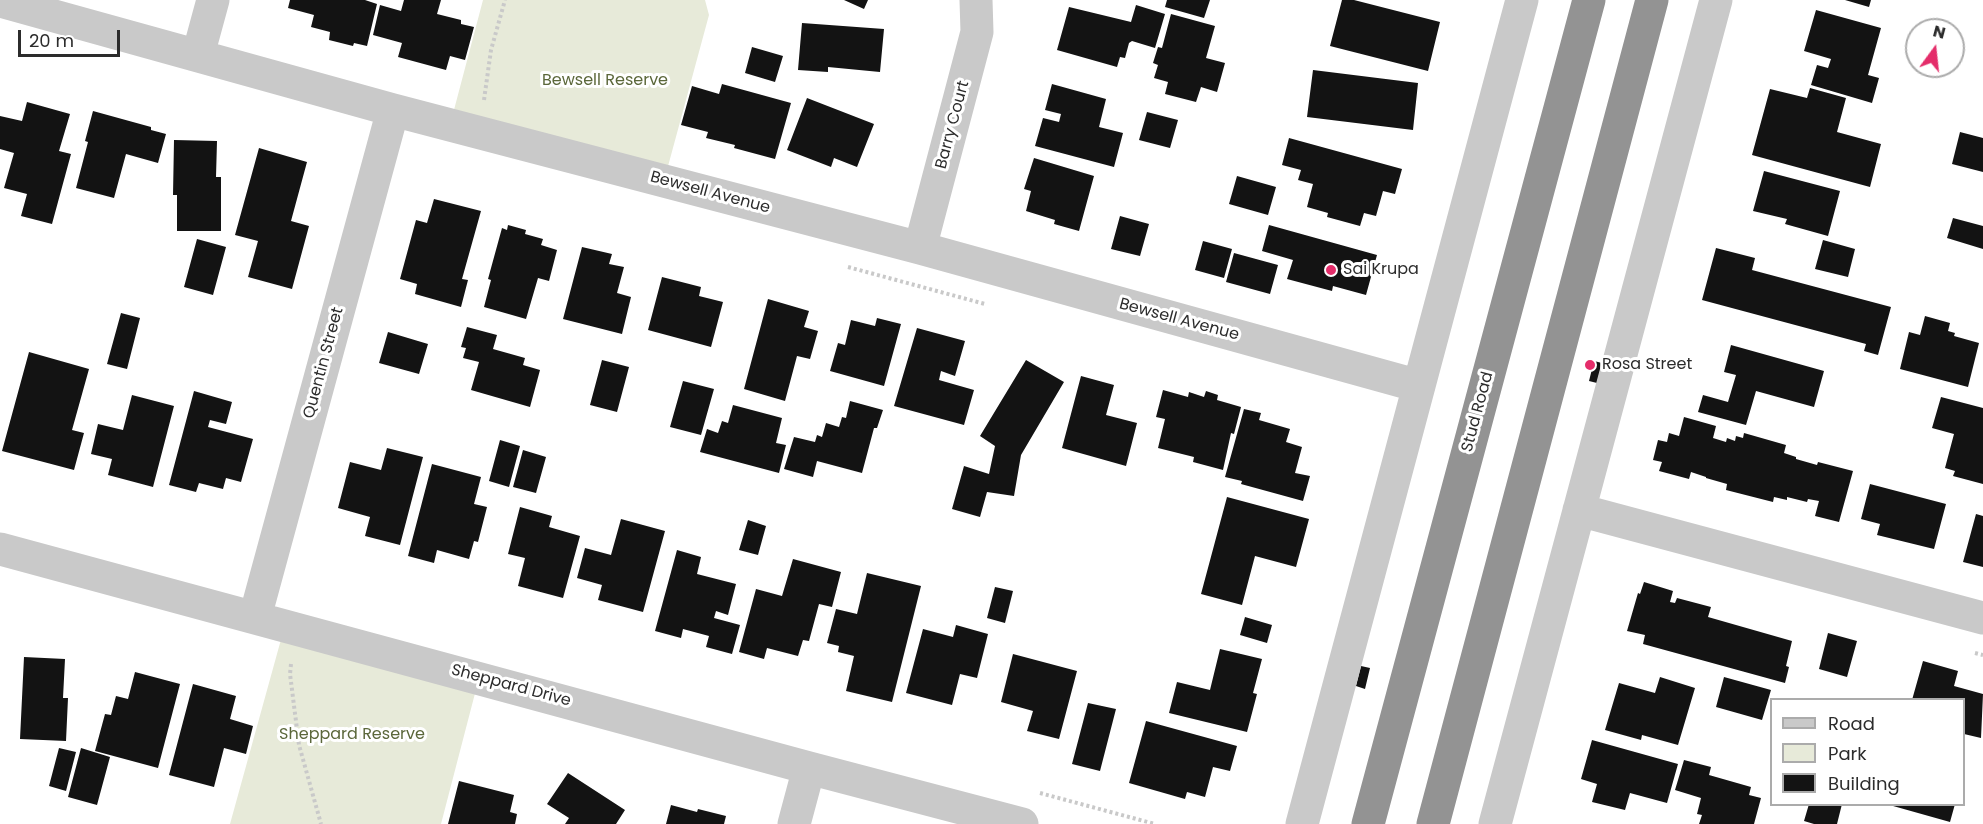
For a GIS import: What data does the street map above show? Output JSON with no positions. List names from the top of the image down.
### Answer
{
  "streets": {
    "highway": ["Stud Road"],
    "street": [
      "Barry Court",
      "Bewsell Avenue",
      "Quentin Street",
      "Sheppard Drive"
    ]
  },
  "crossings": [
    ["Barry Court", "Bewsell Avenue"],
    ["Bewsell Avenue", "Quentin Street"],
    ["Quentin Street", "Sheppard Drive"]
  ],
  "parks": ["Bewsell Reserve", "Sheppard Reserve"],
  "places": ["Sai Krupa", "Rosa Street"],
  "legend": ["Road", "Park", "Building"],
  "scale_bar": "20 m",
  "north": "top"
}
